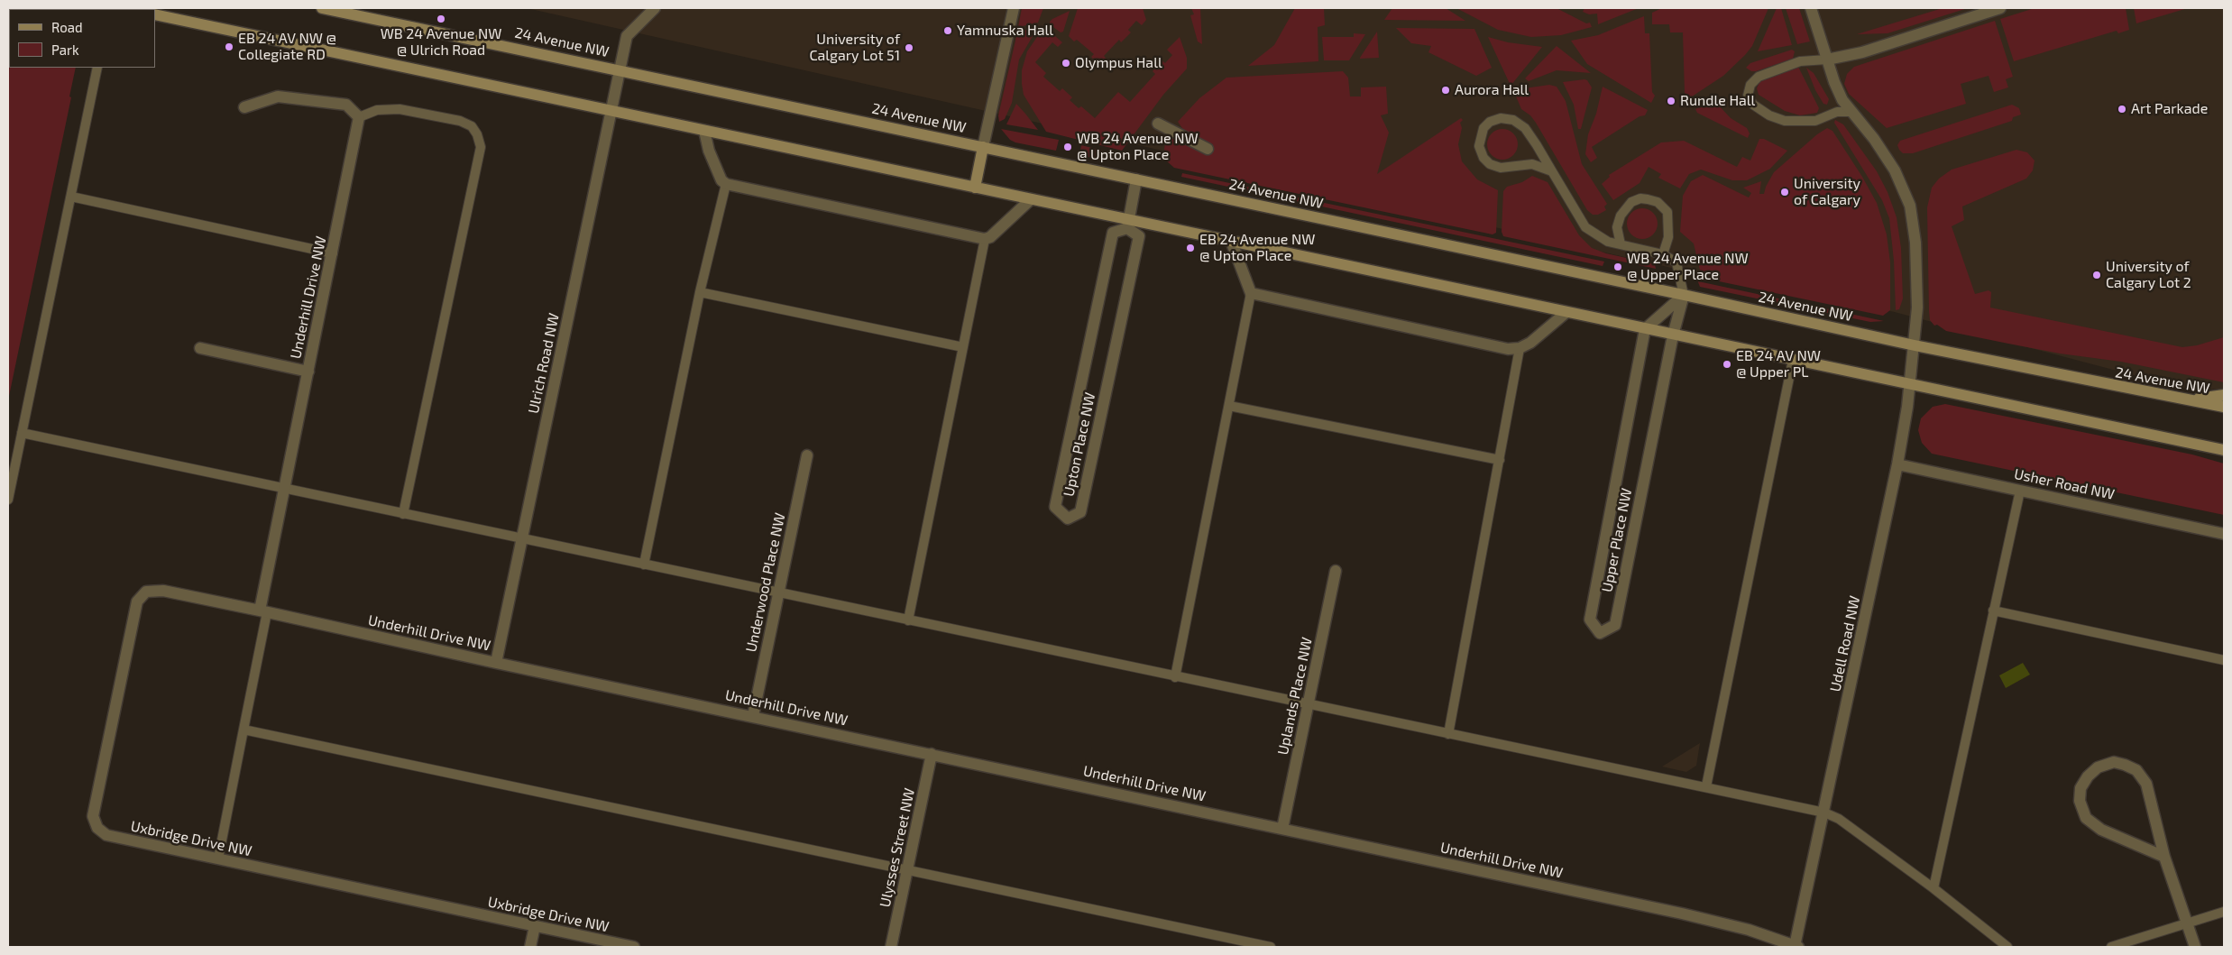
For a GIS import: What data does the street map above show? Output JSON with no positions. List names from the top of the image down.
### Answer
{
  "streets": {
    "street": [
      "24 Avenue NW",
      "Underhill Drive NW",
      "Ulrich Road NW",
      "Upton Place NW",
      "Usher Road NW",
      "Upper Place NW",
      "Underwood Place NW",
      "Udell Road NW",
      "Uplands Place NW",
      "Uxbridge Drive NW",
      "Ulysses Street NW"
    ]
  },
  "crossings": [
    ["24 Avenue NW", "Ulrich Road NW"],
    ["24 Avenue NW", "Upper Place NW"],
    ["24 Avenue NW", "Udell Road NW"],
    ["Underhill Drive NW", "Ulrich Road NW"],
    ["Underhill Drive NW", "Underwood Place NW"],
    ["Underhill Drive NW", "Udell Road NW"],
    ["Underhill Drive NW", "Uplands Place NW"],
    ["Underhill Drive NW", "Uxbridge Drive NW"],
    ["Underhill Drive NW", "Ulysses Street NW"],
    ["Usher Road NW", "Udell Road NW"]
  ],
  "places": [
    "WB 24 Avenue NW @ Ulrich Road",
    "Yamnuska Hall",
    "EB 24 AV NW @ Collegiate RD",
    "University of Calgary Lot 51",
    "Olympus Hall",
    "Aurora Hall",
    "Rundle Hall",
    "Art Parkade",
    "WB 24 Avenue NW @ Upton Place",
    "University of Calgary",
    "EB 24 Avenue NW @ Upton Place",
    "WB 24 Avenue NW @ Upper Place",
    "University of Calgary Lot 2",
    "EB 24 AV NW @ Upper PL"
  ],
  "legend": ["Road", "Park"]
}
